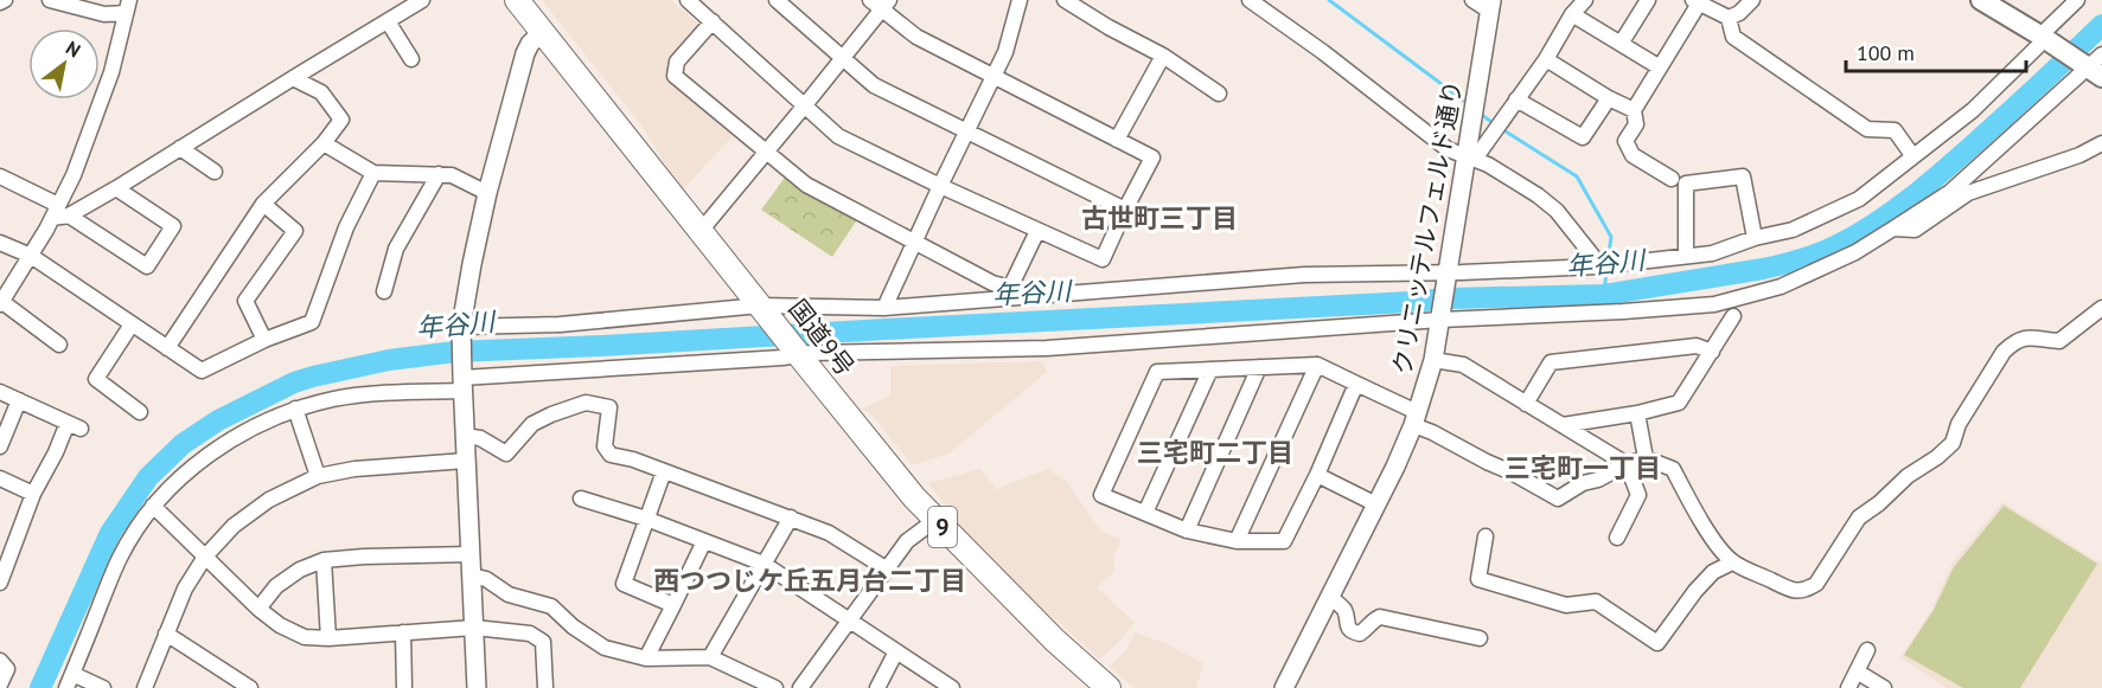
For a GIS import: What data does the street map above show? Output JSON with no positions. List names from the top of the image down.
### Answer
{
  "streets": {
    "highway": ["国道9号", "9"],
    "street": ["クリニッテルフェルド通り"]
  },
  "districts": [
    "古世町三丁目",
    "三宅町二丁目",
    "三宅町一丁目",
    "西つつじケ丘五月台二丁目"
  ],
  "water": ["年谷川"],
  "scale_bar": "100 m",
  "north": "top right"
}
